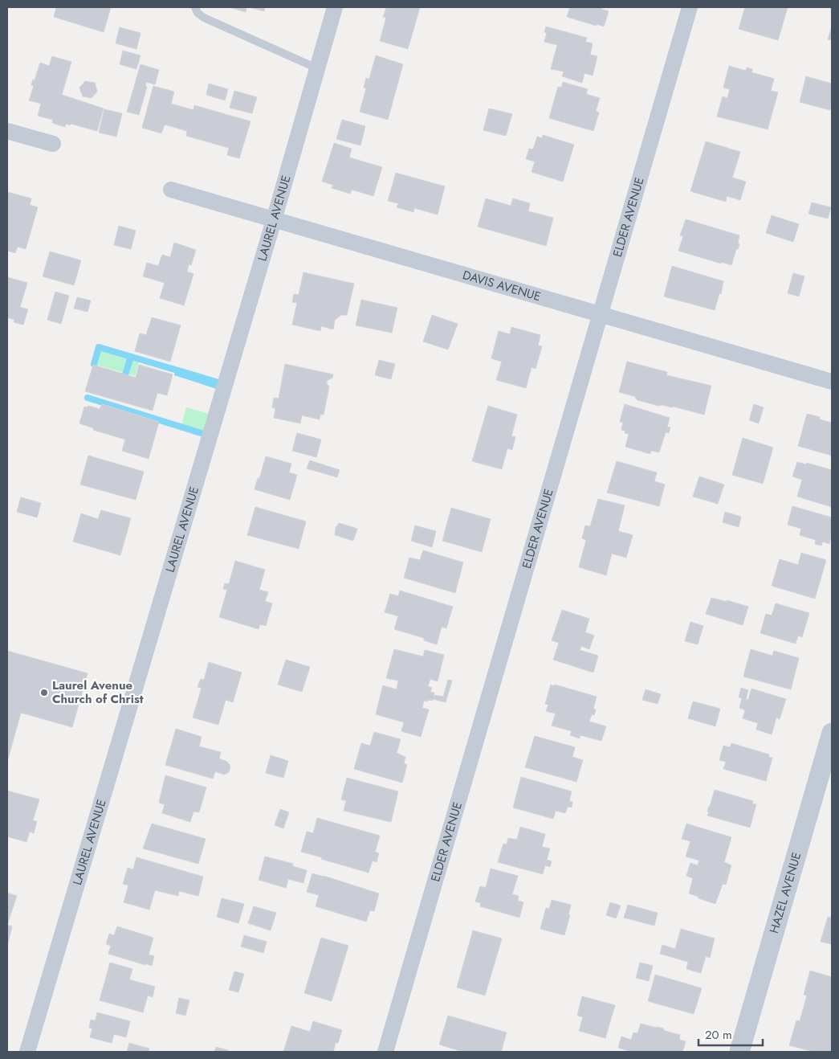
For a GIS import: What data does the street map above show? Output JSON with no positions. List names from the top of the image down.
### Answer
{
  "streets": {
    "street": [
      "ELDER AVENUE",
      "LAUREL AVENUE",
      "DAVIS AVENUE",
      "HAZEL AVENUE"
    ]
  },
  "crossings": [
    ["ELDER AVENUE", "DAVIS AVENUE"],
    ["LAUREL AVENUE", "DAVIS AVENUE"]
  ],
  "places": ["Laurel Avenue Church of Christ"],
  "scale_bar": "20 m"
}
